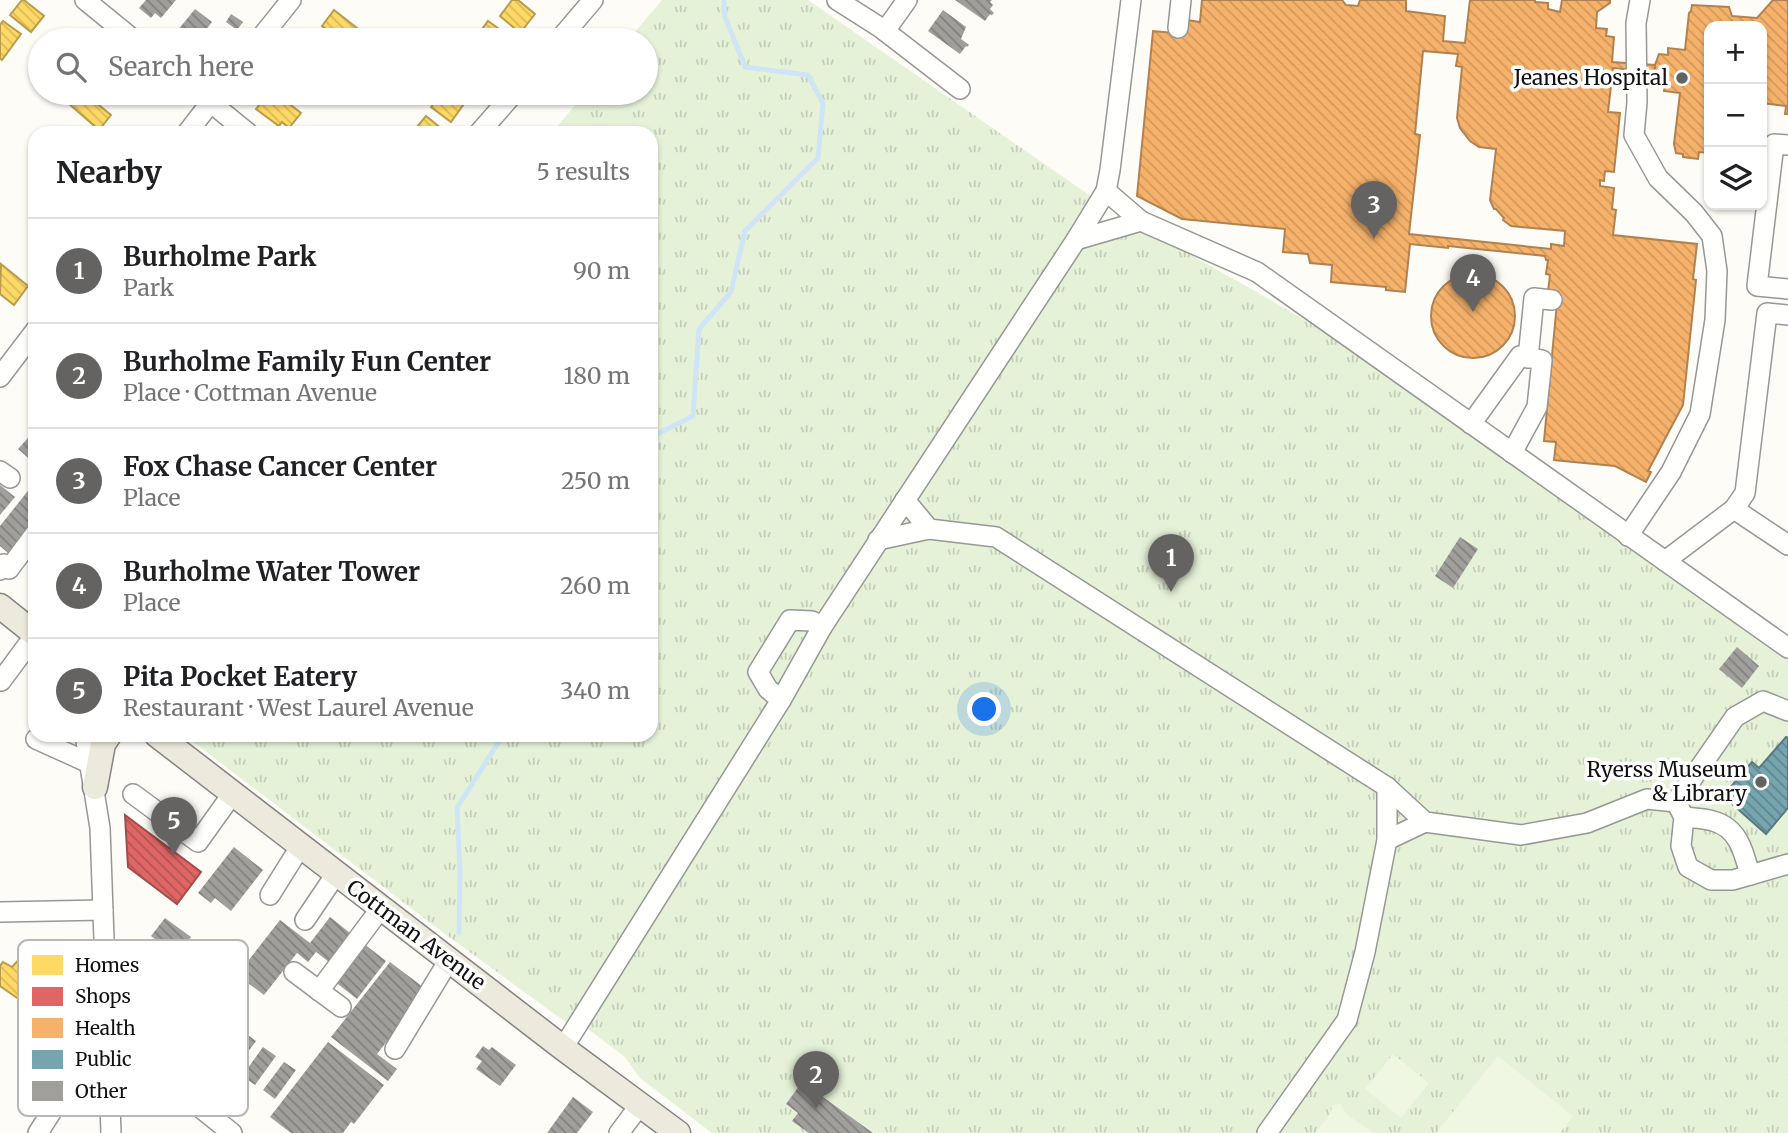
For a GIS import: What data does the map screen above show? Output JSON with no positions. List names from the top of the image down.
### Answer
{
  "streets": {
    "main road": ["Cottman Avenue"]
  },
  "places": ["Jeanes Hospital", "Ryerss Museum & Library"],
  "legend": [
    "Homes",
    "Shops",
    "Health",
    "Public",
    "Other"
  ],
  "page": {
    "map_buttons": ["+", "−"],
    "search": "Search here",
    "heading": ["Nearby", "5 results"],
    "pins": [
      "3",
      "4",
      "1",
      "5",
      "2"
    ],
    "list": [
      {
        "mark": "1",
        "name": "Burholme Park",
        "note": "Park",
        "value": "90 m"
      },
      {
        "mark": "2",
        "name": "Burholme Family Fun Center",
        "note": "Place · Cottman Avenue",
        "value": "180 m"
      },
      {
        "mark": "3",
        "name": "Fox Chase Cancer Center",
        "note": "Place",
        "value": "250 m"
      },
      {
        "mark": "4",
        "name": "Burholme Water Tower",
        "note": "Place",
        "value": "260 m"
      },
      {
        "mark": "5",
        "name": "Pita Pocket Eatery",
        "note": "Restaurant · West Laurel Avenue",
        "value": "340 m"
      }
    ]
  }
}
